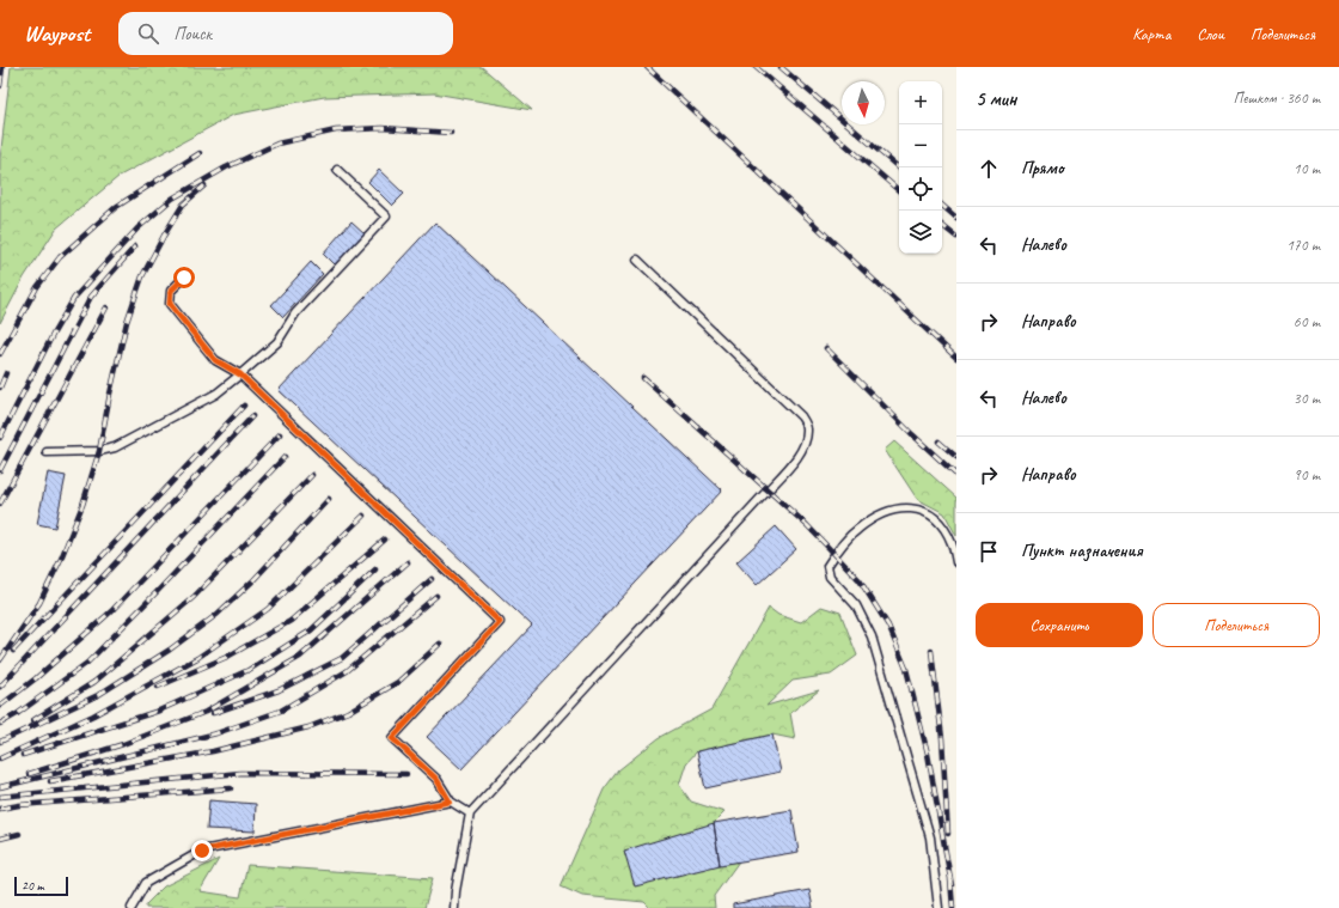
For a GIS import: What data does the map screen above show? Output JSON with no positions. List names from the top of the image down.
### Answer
{
  "scale_bar": "20 m",
  "north": "bottom",
  "page": {
    "header": "Waypost",
    "search": "Поиск",
    "nav": ["Карта", "Слои", "Поделиться"],
    "heading": ["5 мин", "Пешком · 360 m"],
    "map_buttons": ["+", "−"],
    "list": [
      ["Прямо", "10 m"],
      ["Налево", "170 m"],
      ["Направо", "60 m"],
      ["Налево", "30 m"],
      ["Направо", "90 m"],
      "Пункт назначения"
    ],
    "buttons": ["Сохранить", "Поделиться"],
    "scale": "20 m"
  }
}
